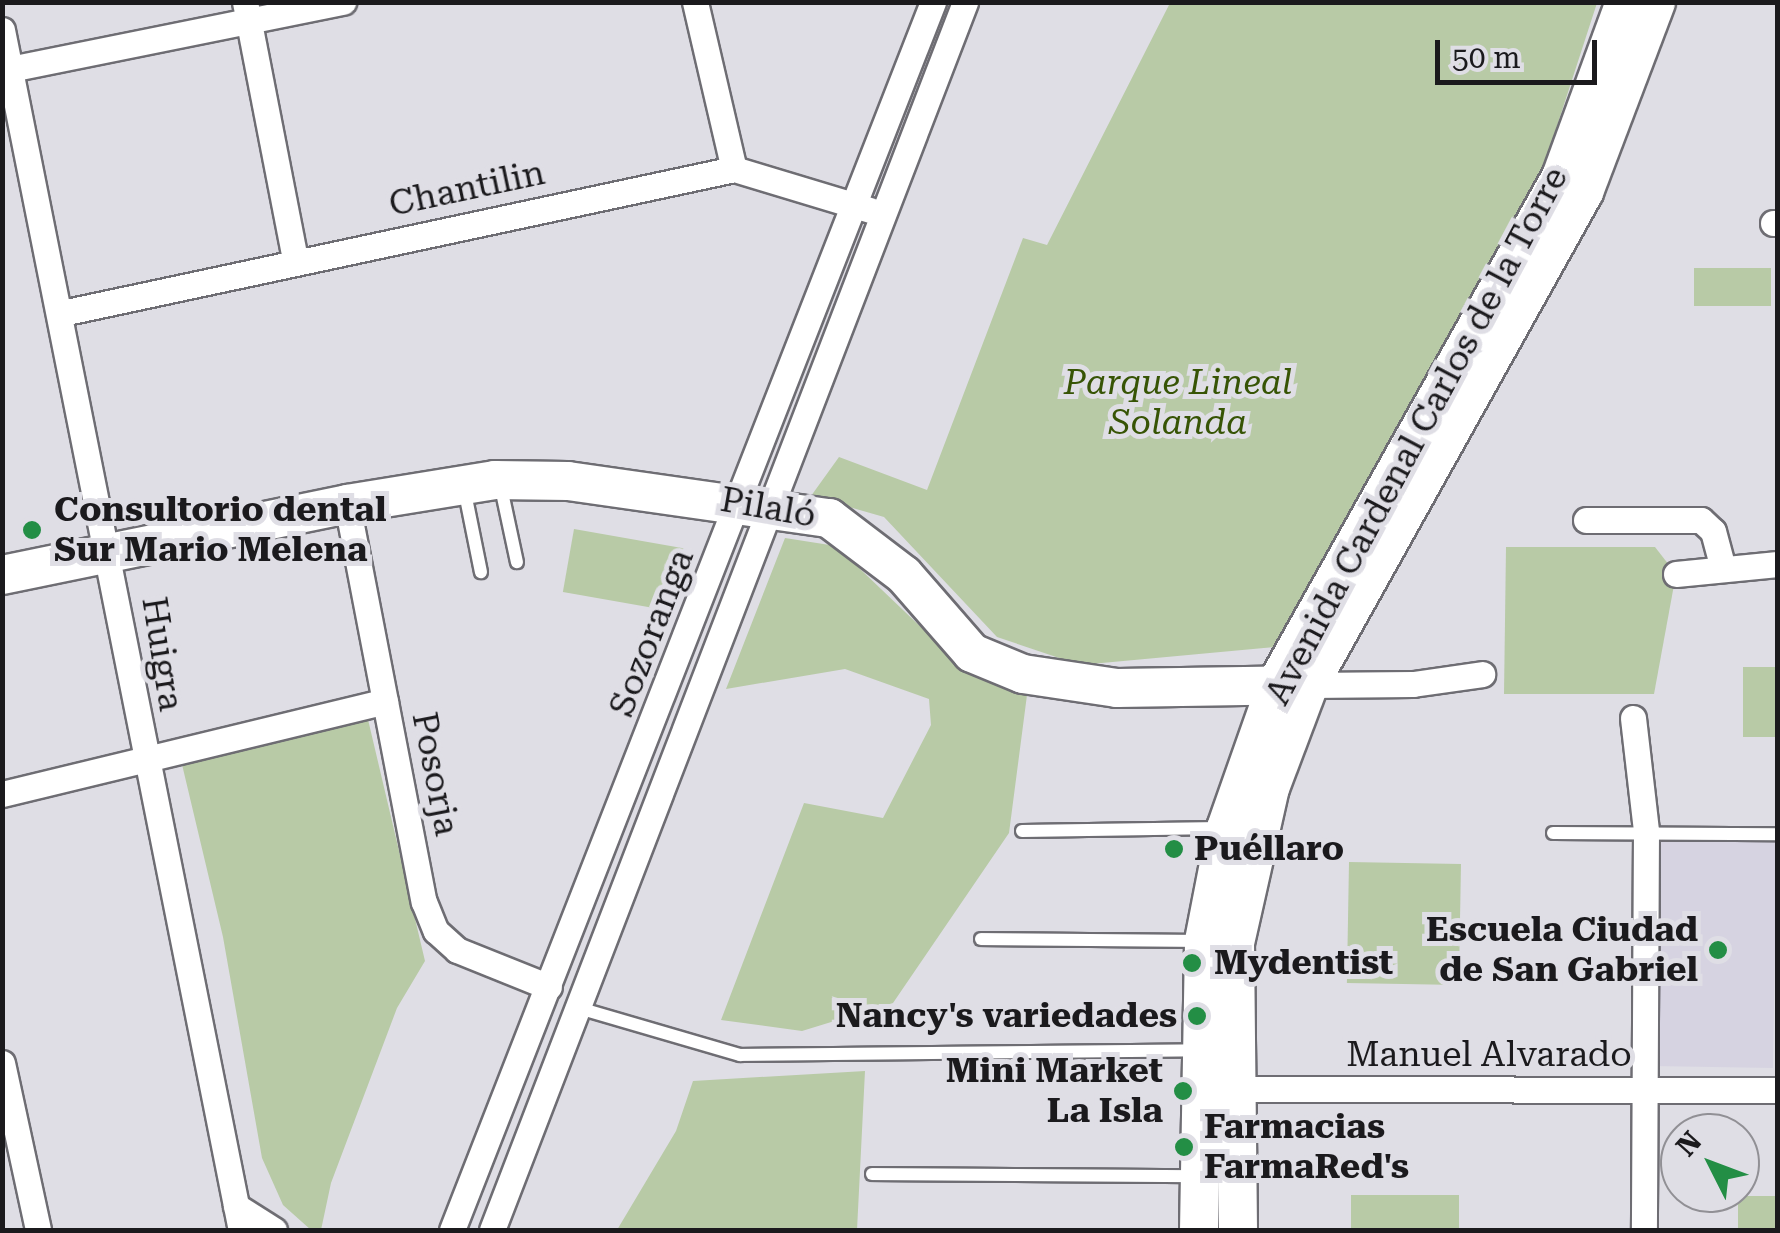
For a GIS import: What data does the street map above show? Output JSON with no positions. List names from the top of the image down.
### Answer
{
  "streets": {
    "street": [
      "Chantilin",
      "Avenida Cardenal Carlos de la Torre",
      "Pilaló",
      "Sozoranga",
      "Huigra",
      "Posorja",
      "Manuel Alvarado"
    ]
  },
  "crossings": [
    ["Chantilin", "Sozoranga"],
    ["Chantilin", "Huigra"],
    ["Avenida Cardenal Carlos de la Torre", "Pilaló"],
    ["Avenida Cardenal Carlos de la Torre", "Manuel Alvarado"],
    ["Pilaló", "Sozoranga"],
    ["Pilaló", "Huigra"],
    ["Pilaló", "Posorja"],
    ["Sozoranga", "Posorja"]
  ],
  "parks": ["Parque Lineal Solanda"],
  "places": [
    "Consultorio dental Sur Mario Melena",
    "Puéllaro",
    "Escuela Ciudad de San Gabriel",
    "Mydentist",
    "Nancy's variedades",
    "Mini Market La Isla",
    "Farmacias FarmaRed's"
  ],
  "scale_bar": "50 m",
  "north": "top left"
}
